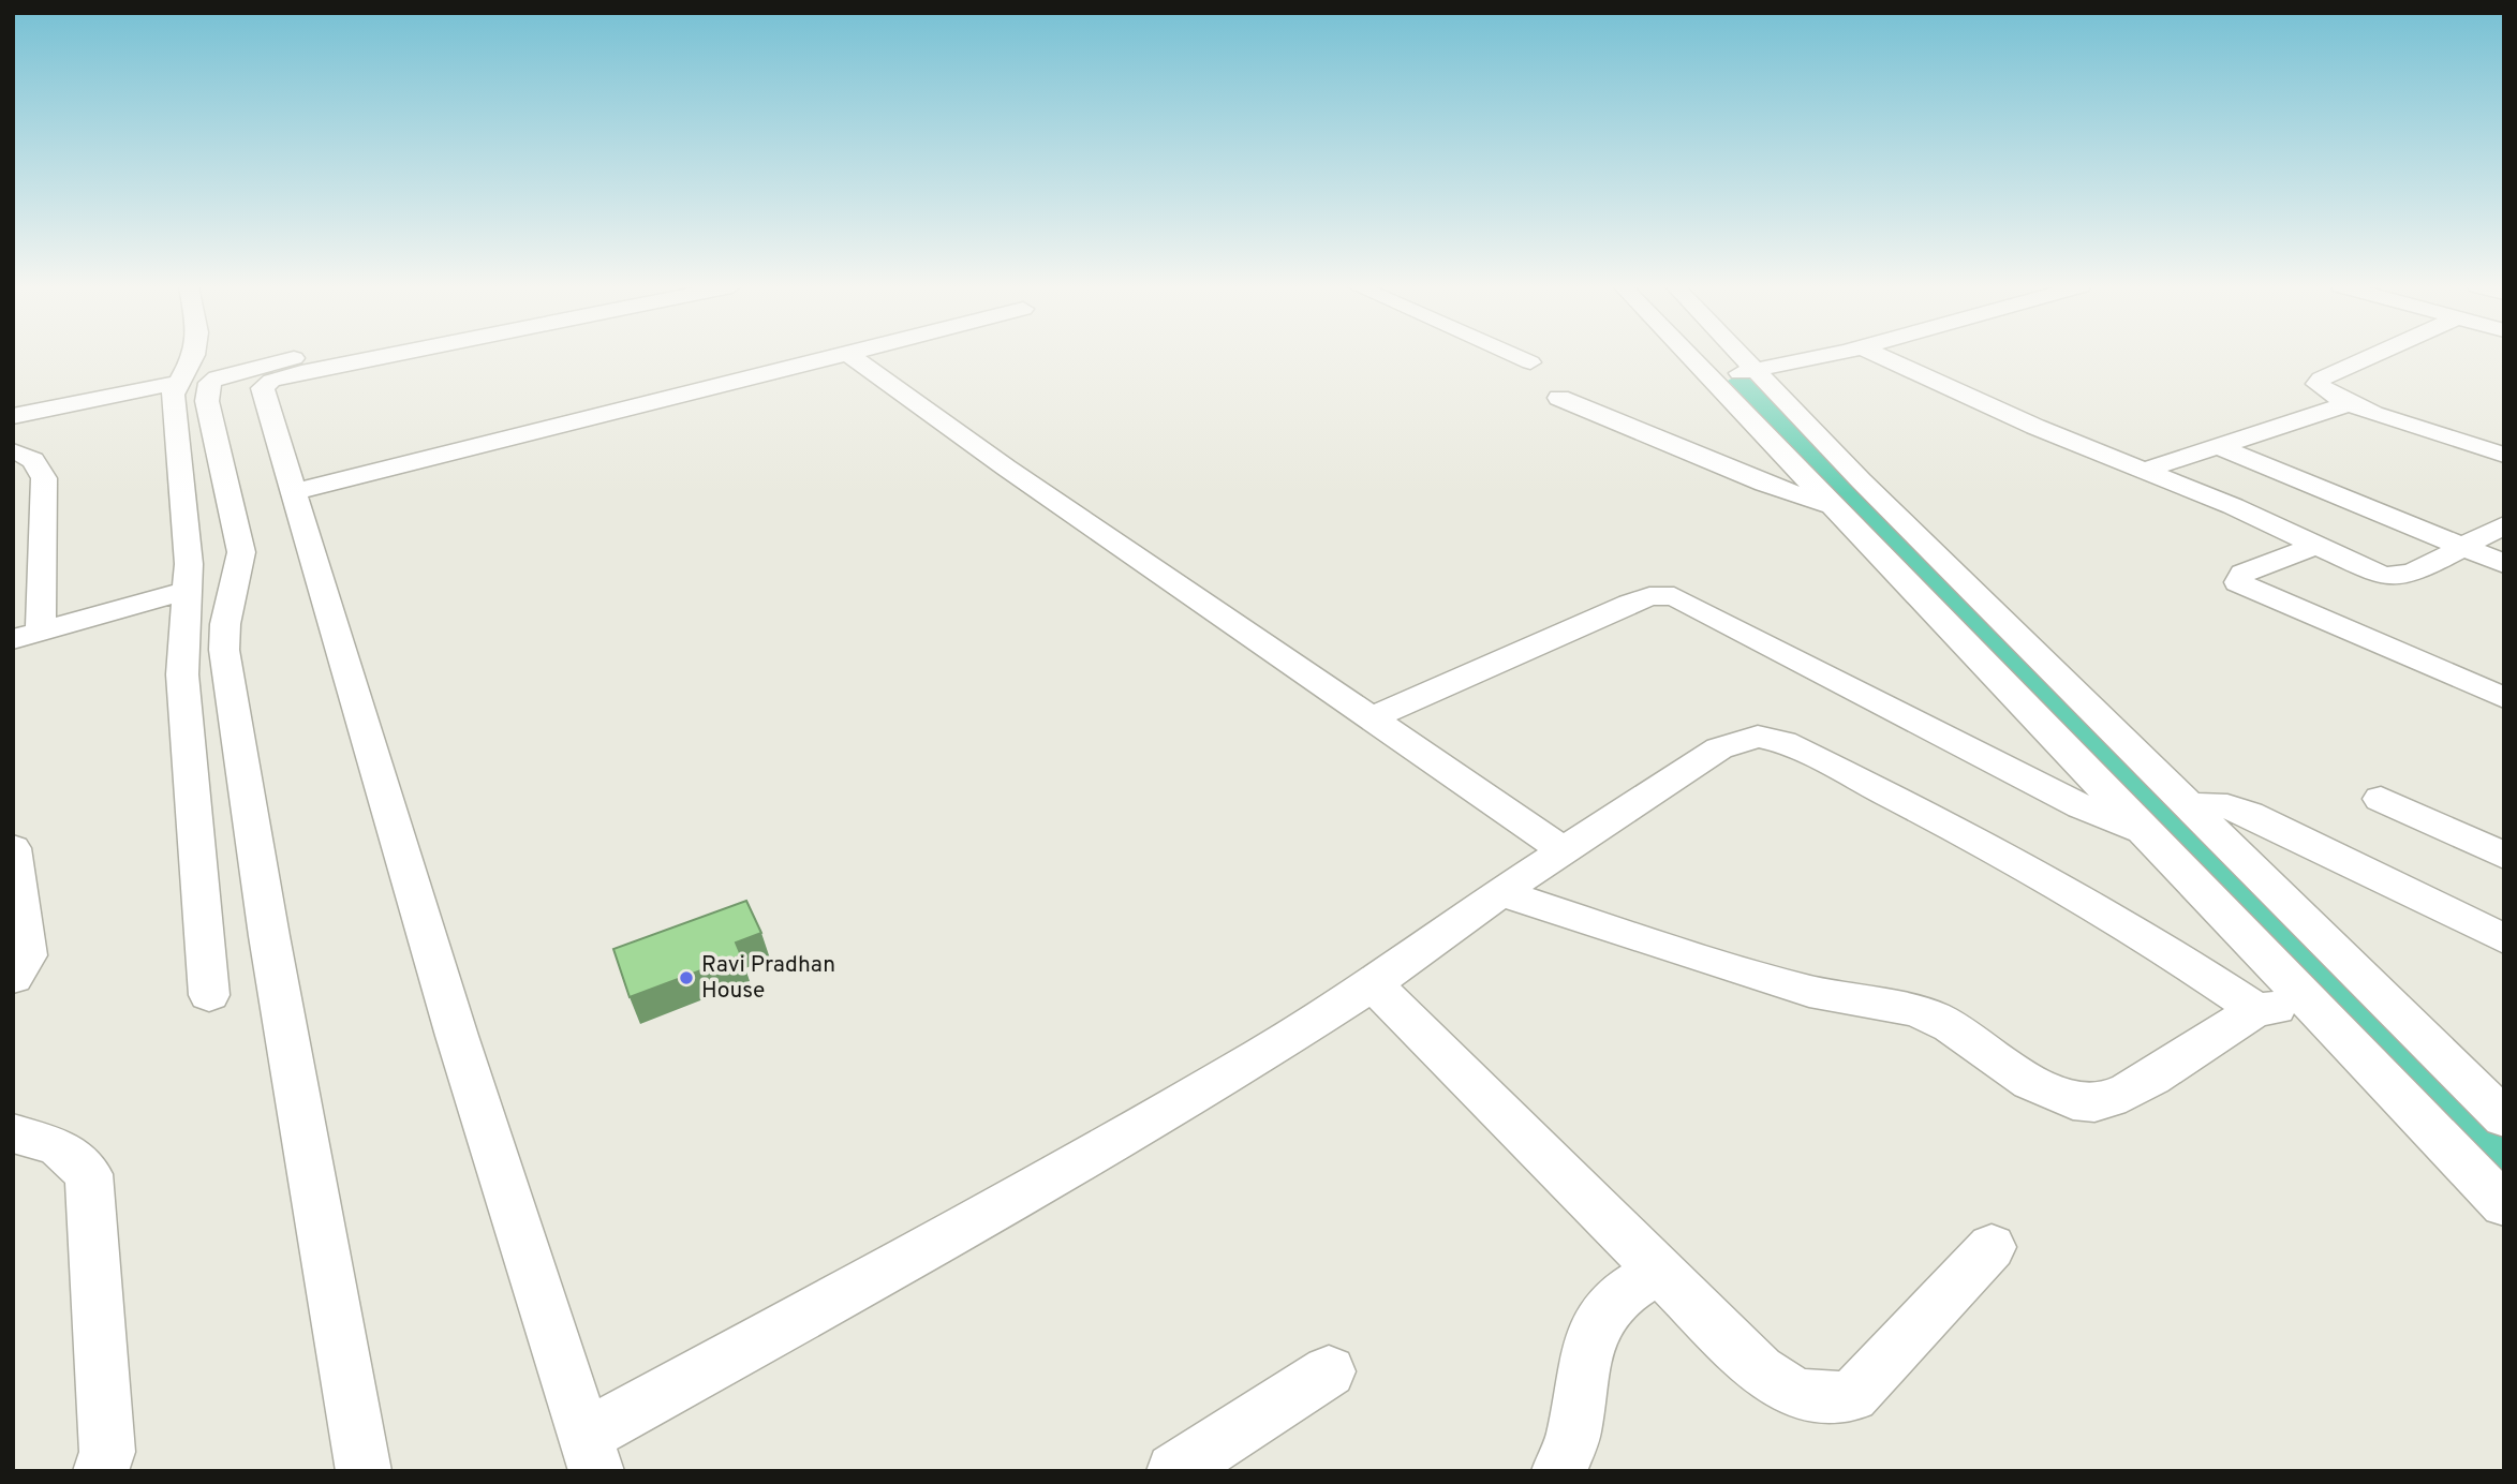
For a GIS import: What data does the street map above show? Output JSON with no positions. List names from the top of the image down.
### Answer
{
  "places": ["Ravi Pradhan House"]
}
